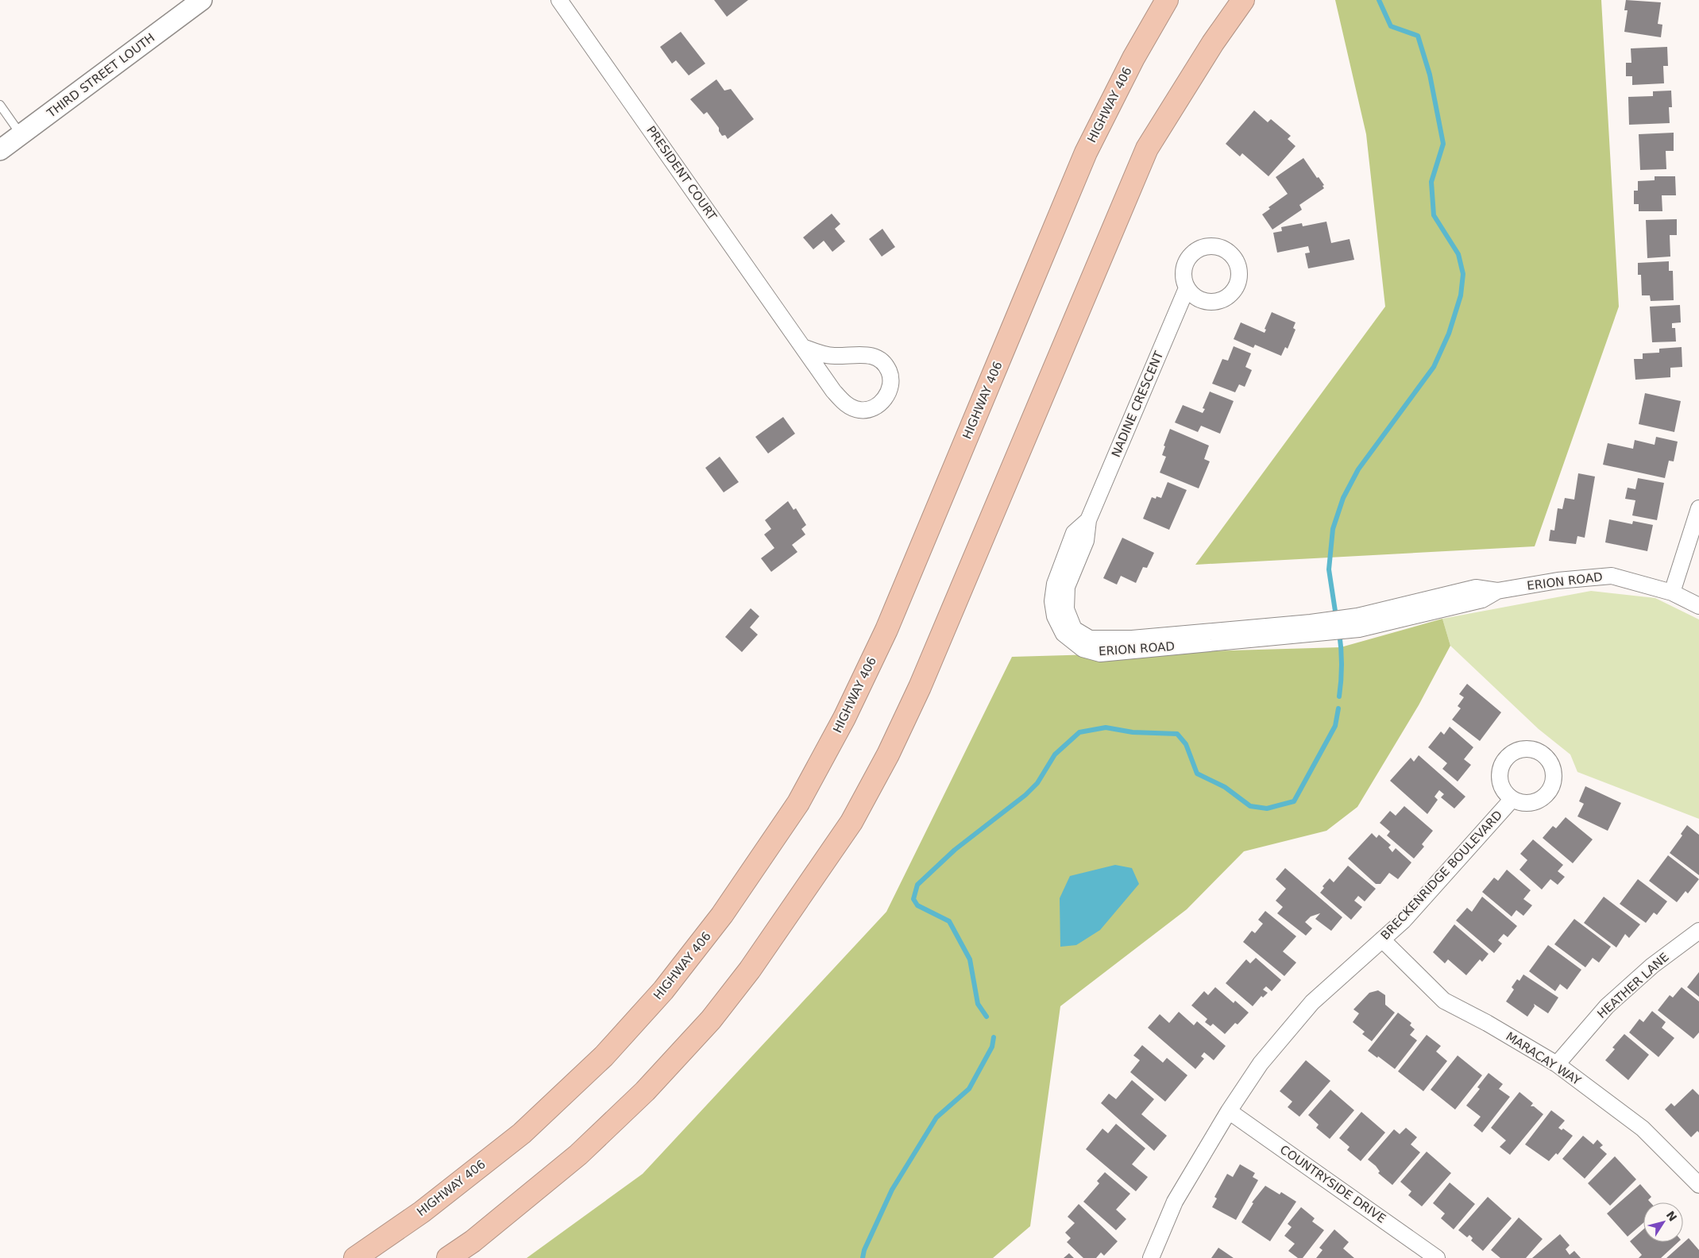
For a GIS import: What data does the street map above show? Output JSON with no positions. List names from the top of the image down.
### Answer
{
  "streets": {
    "highway": ["HIGHWAY 406"],
    "street": [
      "THIRD STREET LOUTH",
      "PRESIDENT COURT",
      "NADINE CRESCENT",
      "ERION ROAD",
      "BRECKENRIDGE BOULEVARD",
      "HEATHER LANE",
      "MARACAY WAY",
      "COUNTRYSIDE DRIVE"
    ]
  },
  "crossings": [
    ["NADINE CRESCENT", "ERION ROAD"],
    ["BRECKENRIDGE BOULEVARD", "MARACAY WAY"],
    ["BRECKENRIDGE BOULEVARD", "COUNTRYSIDE DRIVE"],
    ["HEATHER LANE", "MARACAY WAY"]
  ],
  "north": "top right"
}
